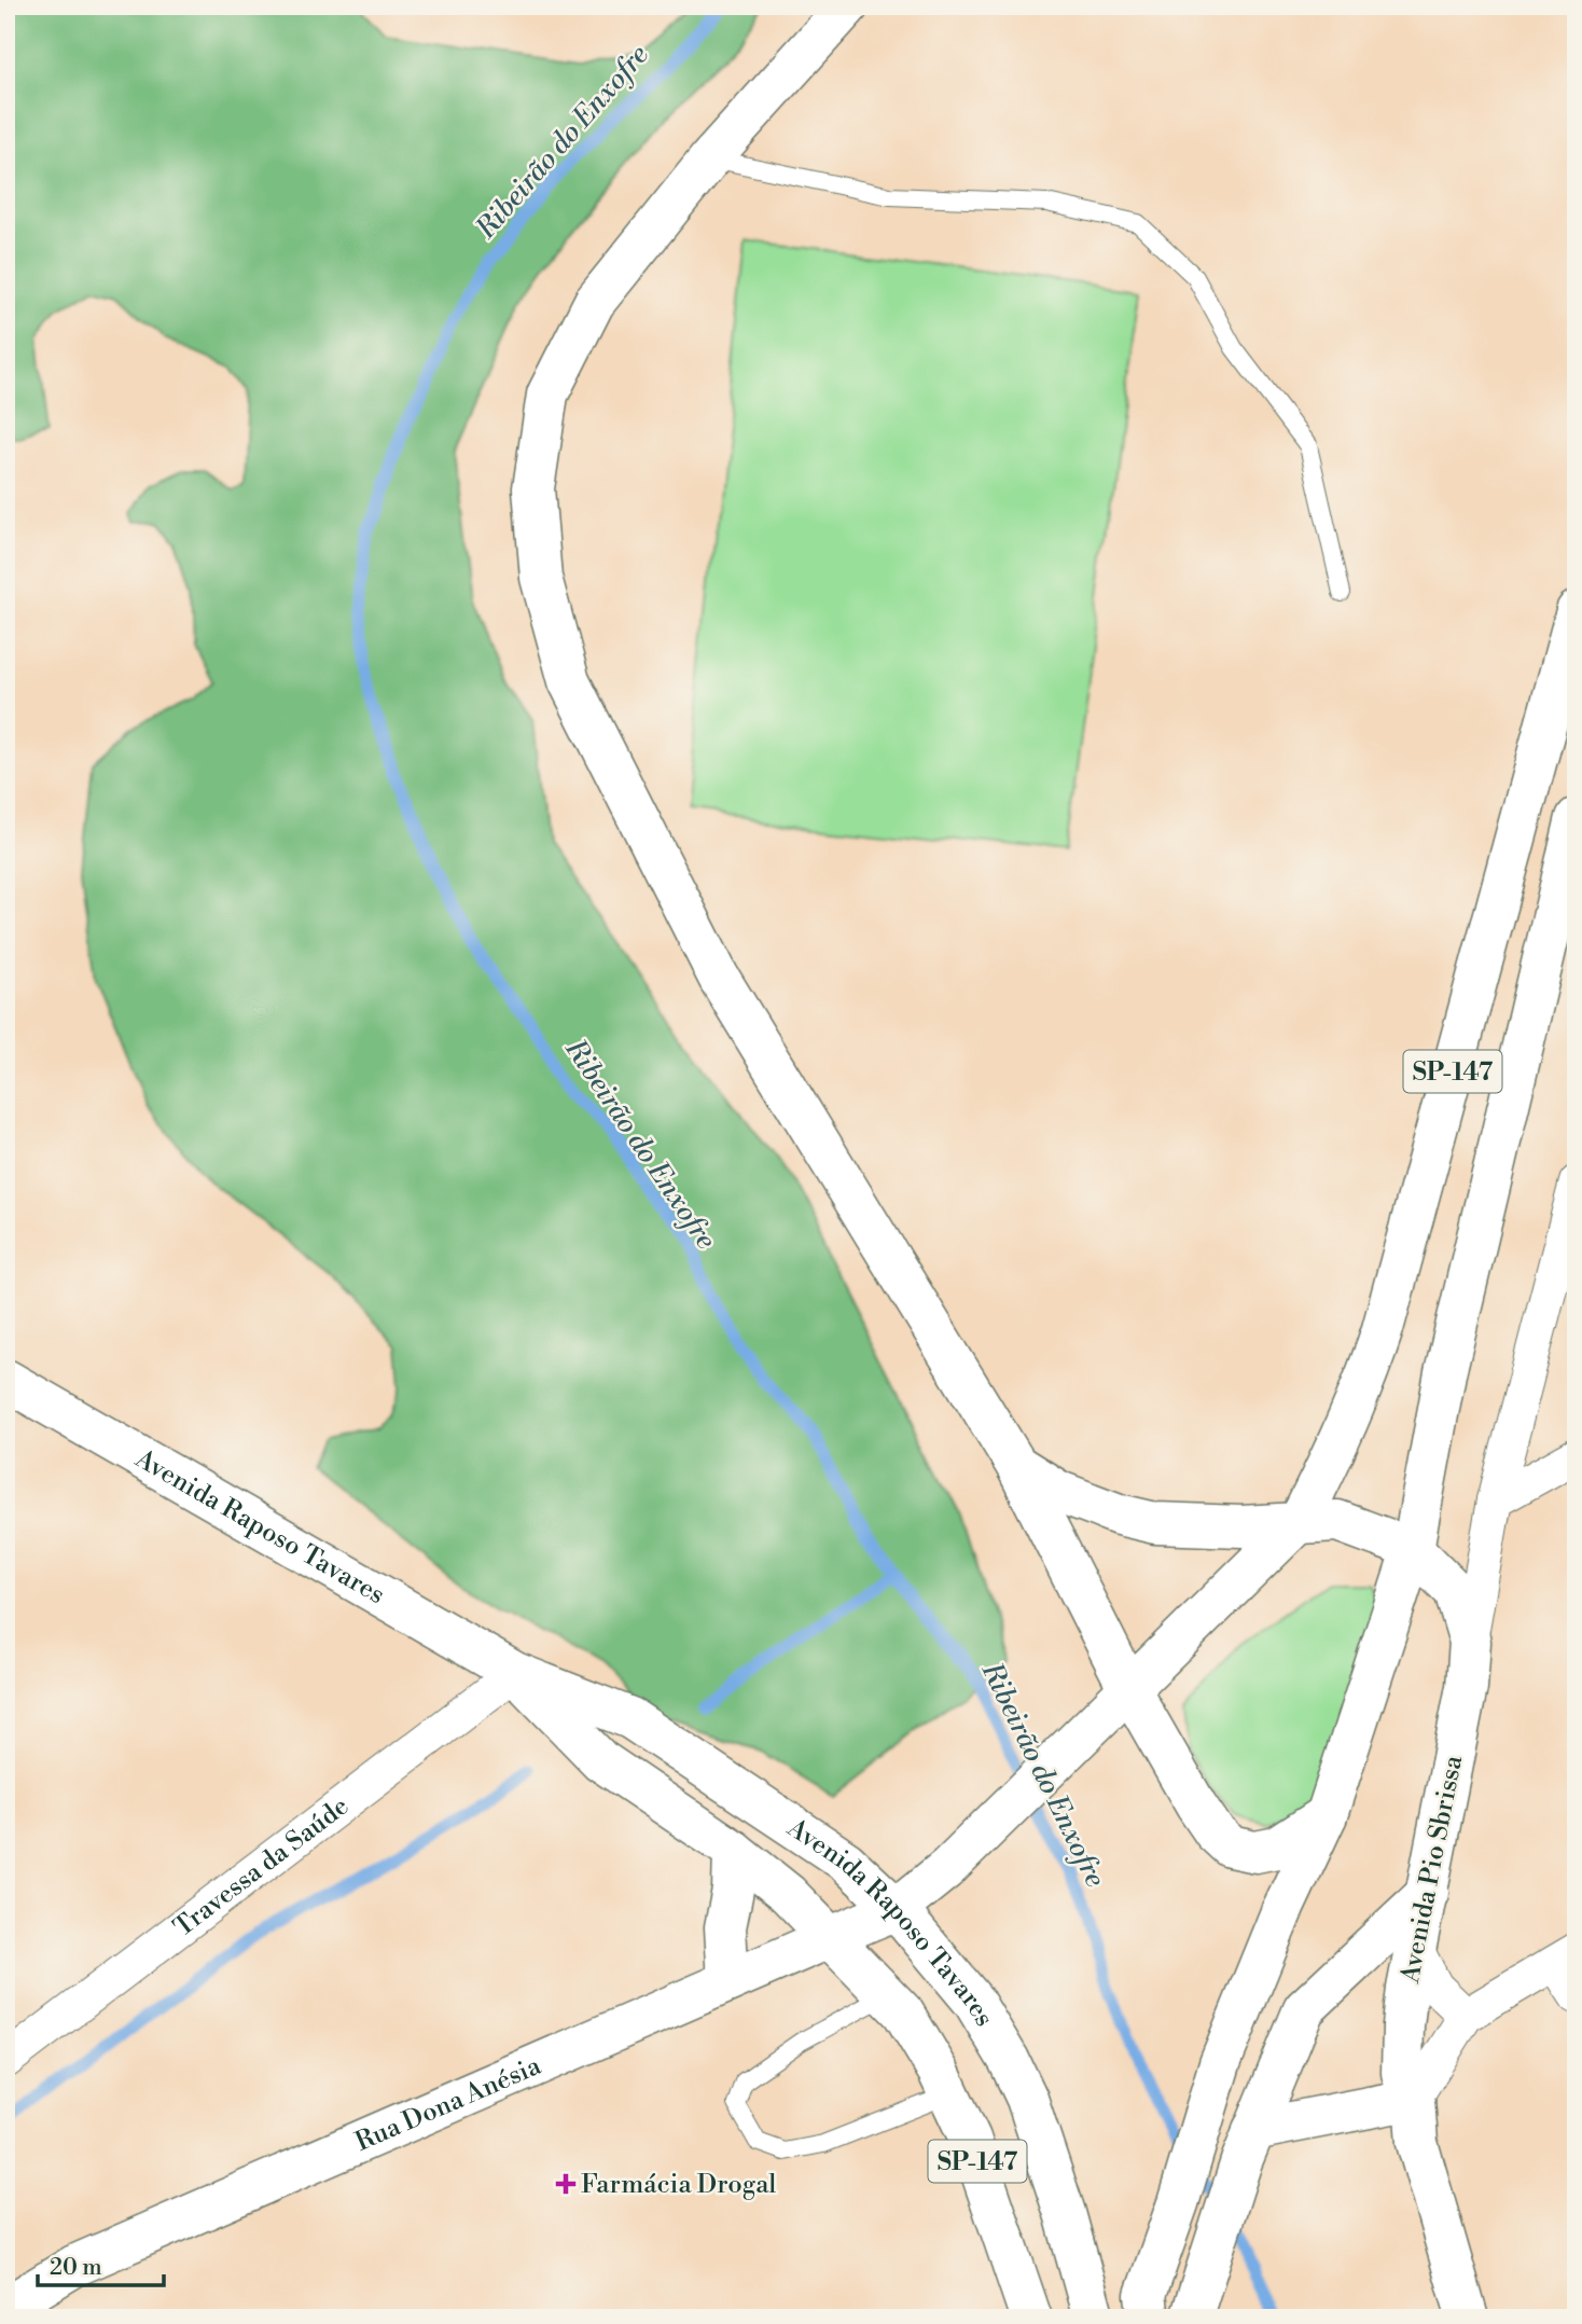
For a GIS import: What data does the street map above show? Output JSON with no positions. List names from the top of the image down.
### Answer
{
  "streets": {
    "main road": [
      "SP-147",
      "Avenida Raposo Tavares",
      "Avenida Pio Sbrissa",
      "Rua Dona Anésia"
    ],
    "street": ["Travessa da Saúde"]
  },
  "crossings": [
    ["SP-147", "Avenida Raposo Tavares"],
    ["SP-147", "Avenida Pio Sbrissa"],
    ["SP-147", "Rua Dona Anésia"],
    ["Avenida Raposo Tavares", "Travessa da Saúde"],
    ["Avenida Raposo Tavares", "Rua Dona Anésia"]
  ],
  "water": ["Ribeirão do Enxofre"],
  "places": {
    "health": ["Farmácia Drogal"]
  },
  "scale_bar": "20 m"
}
